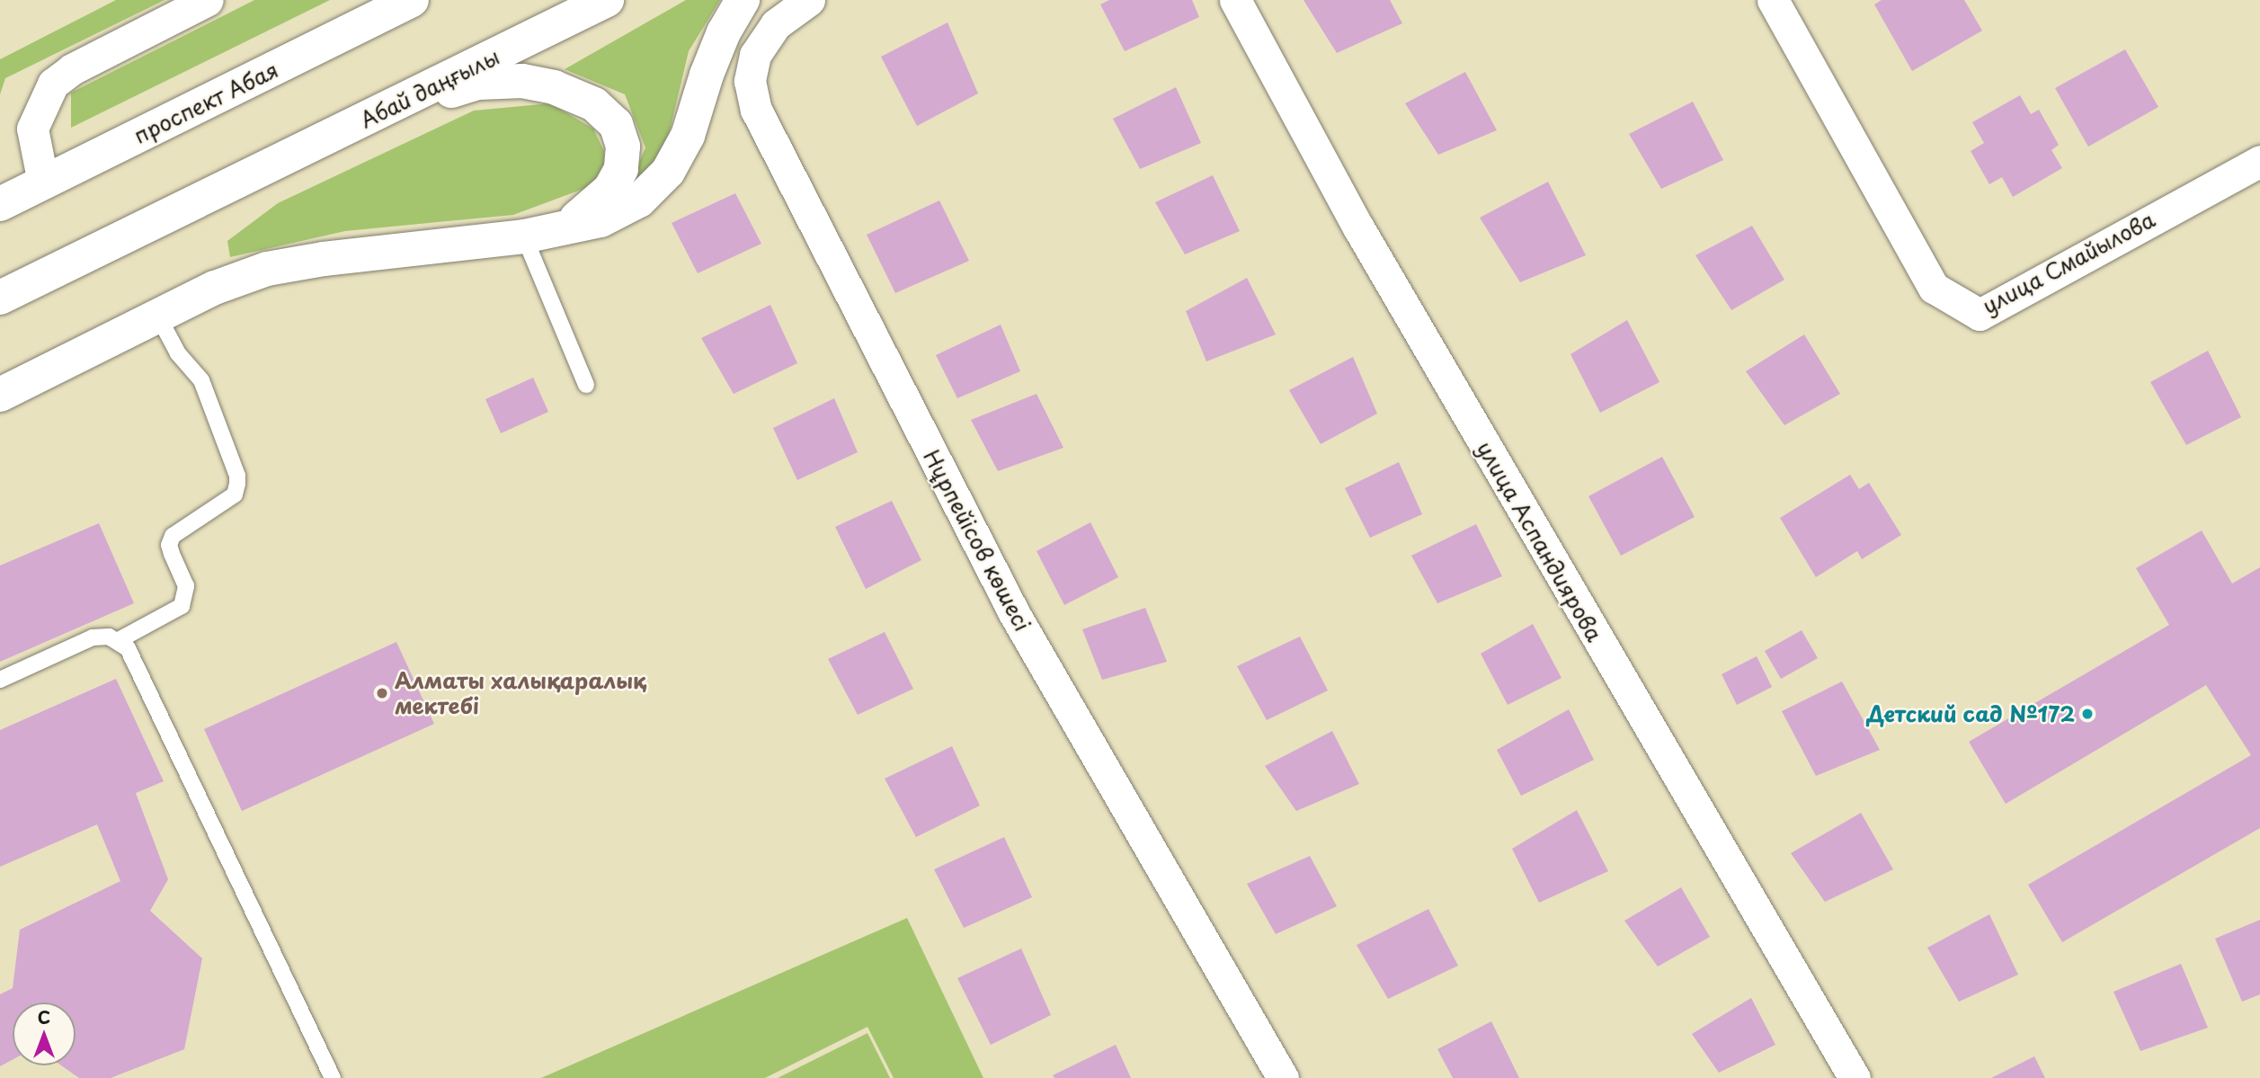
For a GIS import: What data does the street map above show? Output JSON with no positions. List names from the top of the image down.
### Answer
{
  "streets": {
    "main road": ["Абай даңғылы", "проспект Абая"],
    "street": ["улица Смайылова", "Нұрпейісов көшесі", "улица Аспандиярова"]
  },
  "places": ["Алматы халықаралық мектебі", "Детский сад №172"],
  "north": "top"
}
